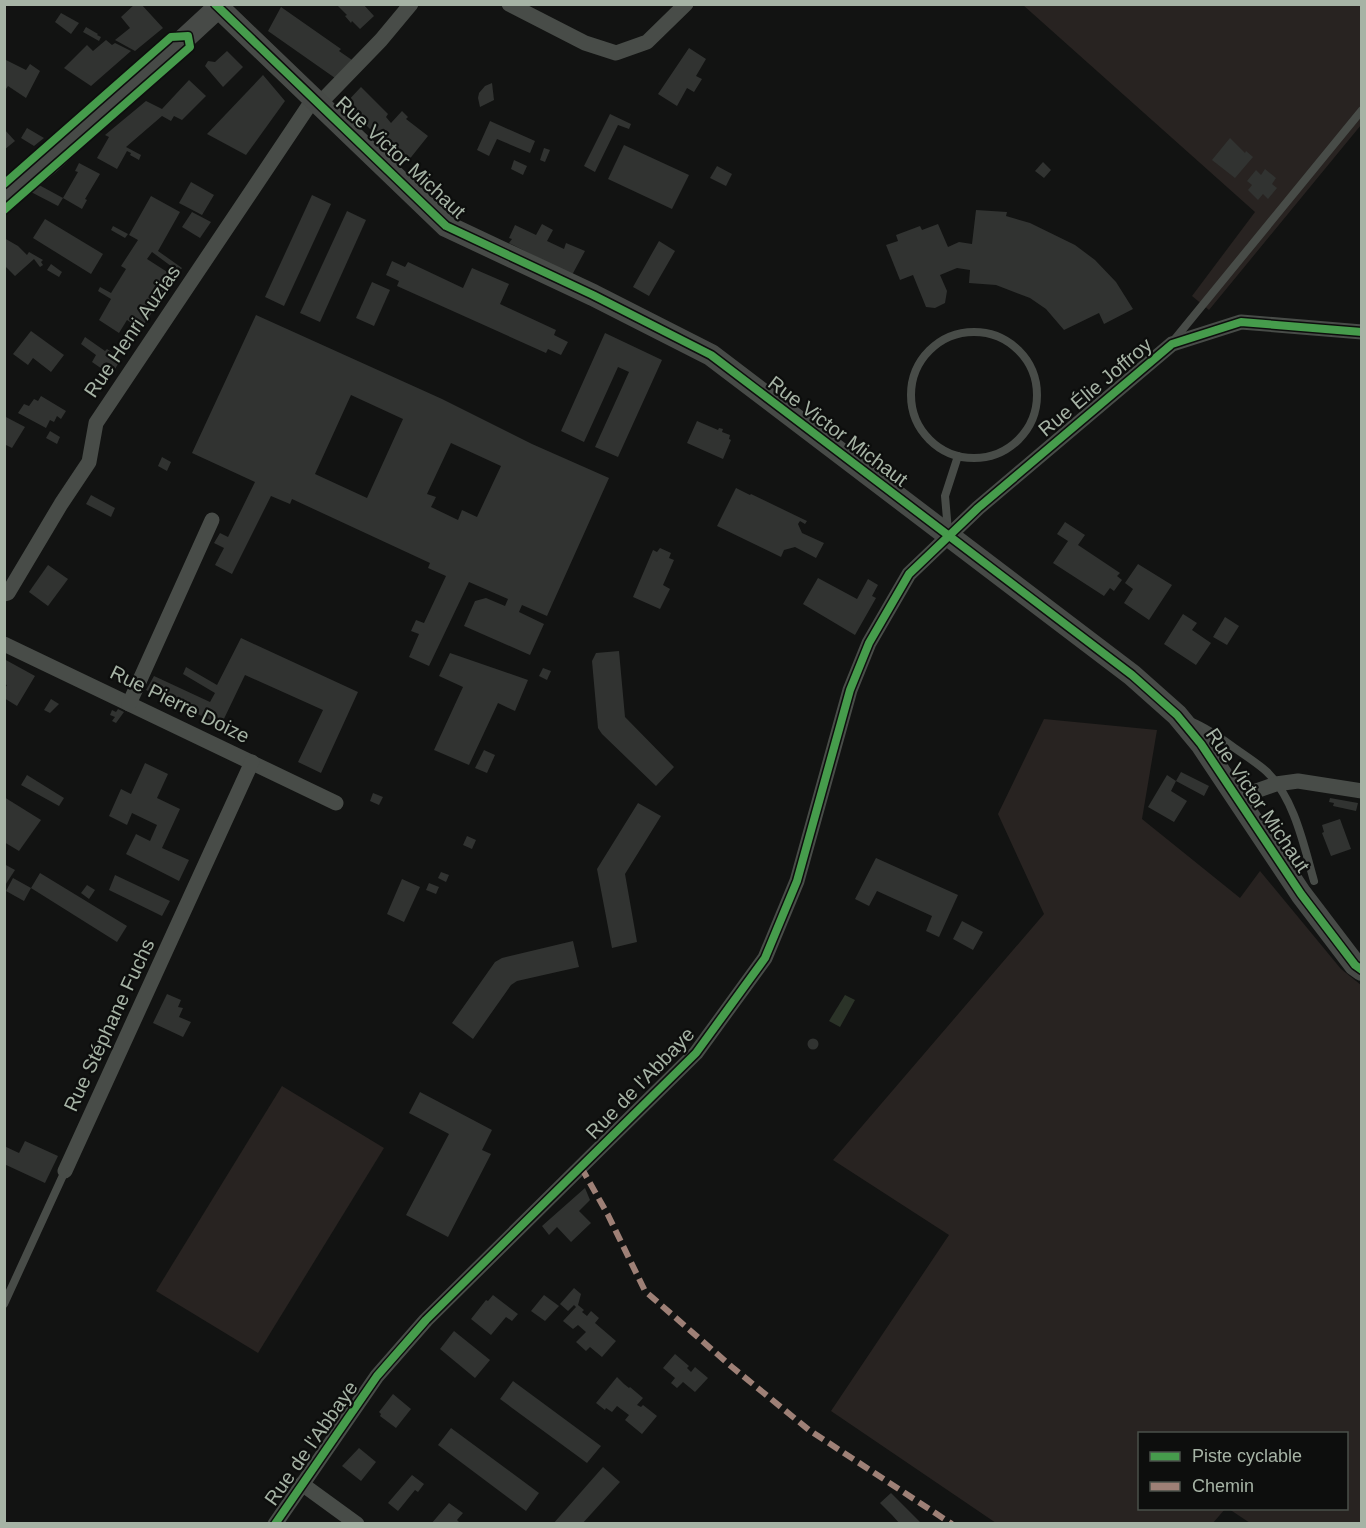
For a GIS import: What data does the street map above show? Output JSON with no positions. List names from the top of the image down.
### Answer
{
  "streets": {
    "street": [
      "Rue Victor Michaut",
      "Rue Henri Auzias",
      "Rue Élie Joffroy",
      "Rue Pierre Doize",
      "Rue Stéphane Fuchs",
      "Rue de l'Abbaye"
    ]
  },
  "crossings": [
    ["Rue Victor Michaut", "Rue Henri Auzias"],
    ["Rue Victor Michaut", "Rue Élie Joffroy"],
    ["Rue Victor Michaut", "Rue de l'Abbaye"],
    ["Rue Élie Joffroy", "Rue de l'Abbaye"],
    ["Rue Pierre Doize", "Rue Stéphane Fuchs"]
  ],
  "legend": ["Piste cyclable", "Chemin"]
}
